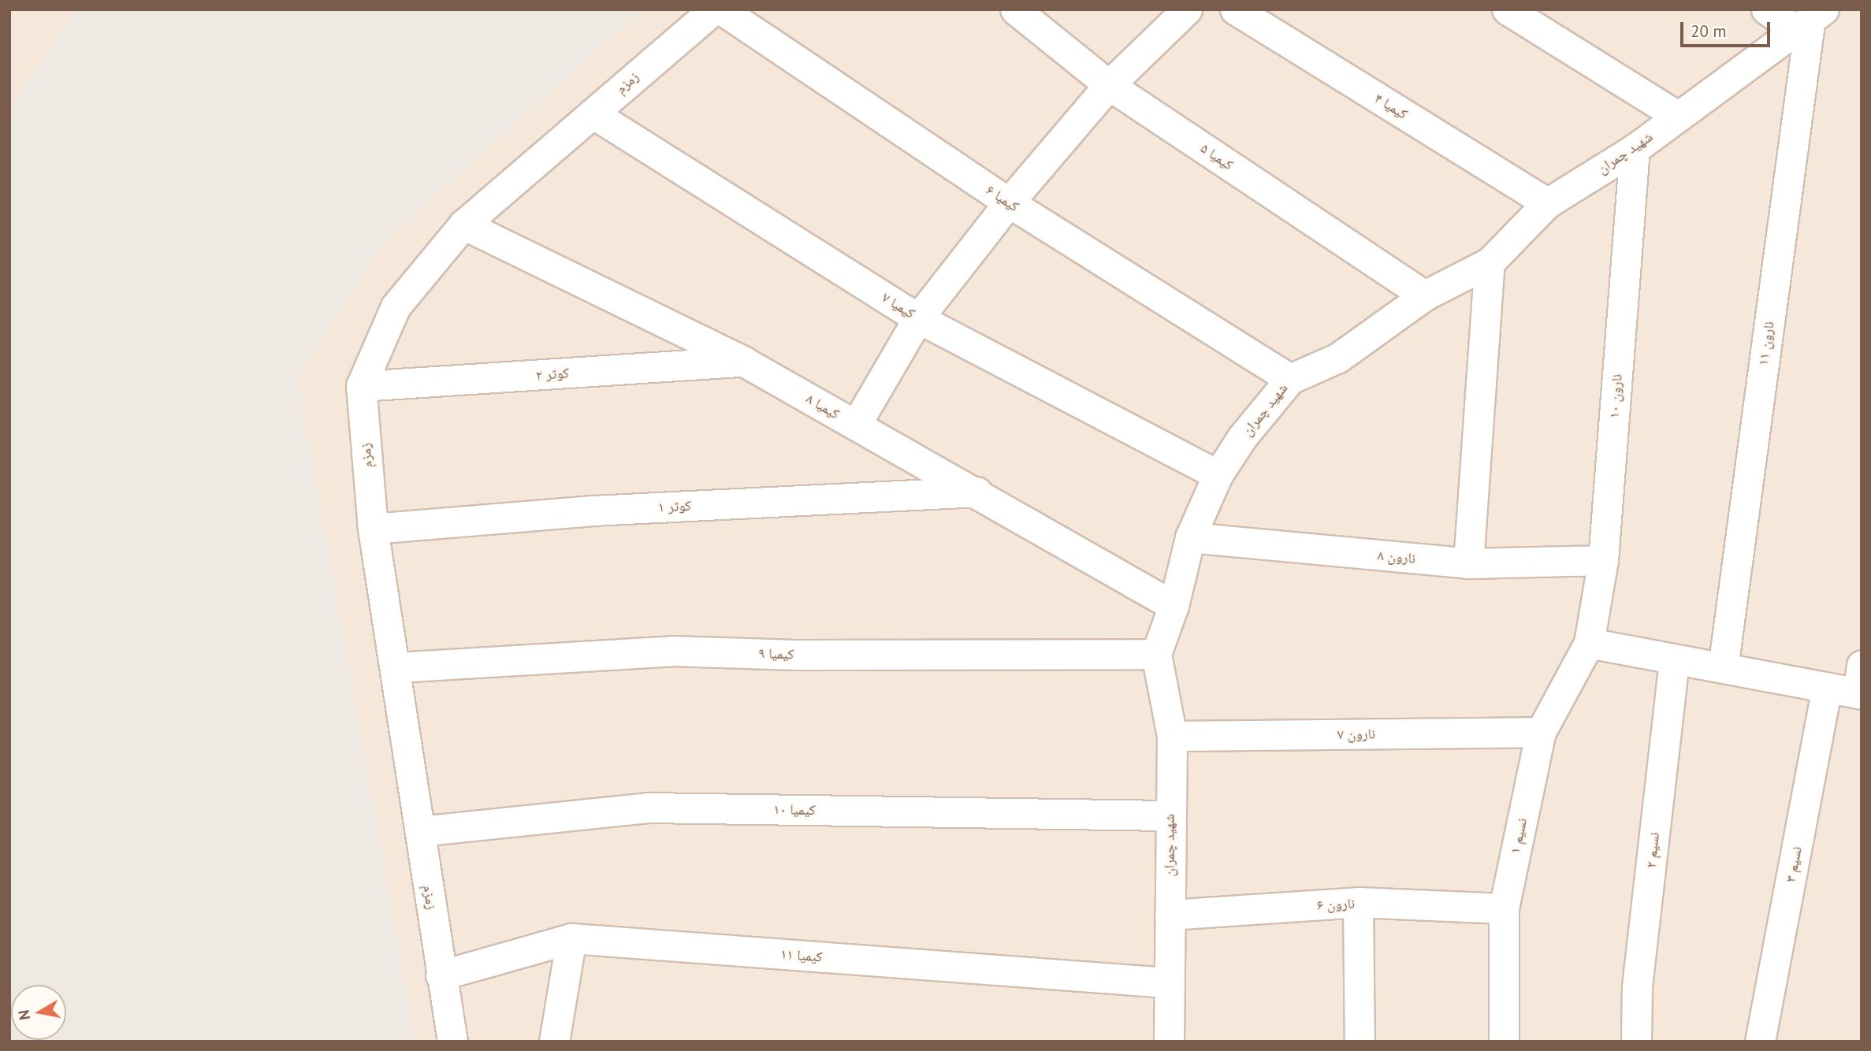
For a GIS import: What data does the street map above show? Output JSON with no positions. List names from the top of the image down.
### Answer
{
  "streets": {
    "street": [
      "زمزم",
      "کیمیا ۴",
      "شهید چمران",
      "کیمیا ۵",
      "کیمیا ۶",
      "کیمیا ۷",
      "نارون ۱۱",
      "کوثر ۲",
      "نارون ۱۰",
      "کیمیا ۸",
      "کوثر ۱",
      "نارون ۸",
      "کیمیا ۹",
      "نارون ۷",
      "کیمیا ۱۰",
      "نسیم ۱",
      "نسیم ۲",
      "نسیم ۳",
      "نارون ۶",
      "کیمیا ۱۱"
    ]
  },
  "crossings": [
    ["زمزم", "کیمیا ۷"],
    ["زمزم", "کوثر ۲"],
    ["زمزم", "کیمیا ۸"],
    ["زمزم", "کوثر ۱"],
    ["زمزم", "کیمیا ۹"],
    ["زمزم", "کیمیا ۱۰"],
    ["زمزم", "کیمیا ۱۱"],
    ["کیمیا ۴", "شهید چمران"],
    ["شهید چمران", "کیمیا ۵"],
    ["شهید چمران", "کیمیا ۶"],
    ["شهید چمران", "کیمیا ۷"],
    ["شهید چمران", "نارون ۱۱"],
    ["شهید چمران", "نارون ۱۰"],
    ["شهید چمران", "کیمیا ۸"],
    ["شهید چمران", "نارون ۸"],
    ["شهید چمران", "کیمیا ۹"],
    ["شهید چمران", "نارون ۷"],
    ["شهید چمران", "کیمیا ۱۰"],
    ["شهید چمران", "نارون ۶"],
    ["شهید چمران", "کیمیا ۱۱"],
    ["کوثر ۲", "کیمیا ۸"],
    ["نارون ۱۰", "نارون ۸"],
    ["نارون ۱۰", "نسیم ۱"],
    ["کیمیا ۸", "کوثر ۱"],
    ["نارون ۷", "نسیم ۱"],
    ["نسیم ۱", "نارون ۶"]
  ],
  "scale_bar": "20 m",
  "north": "left"
}
